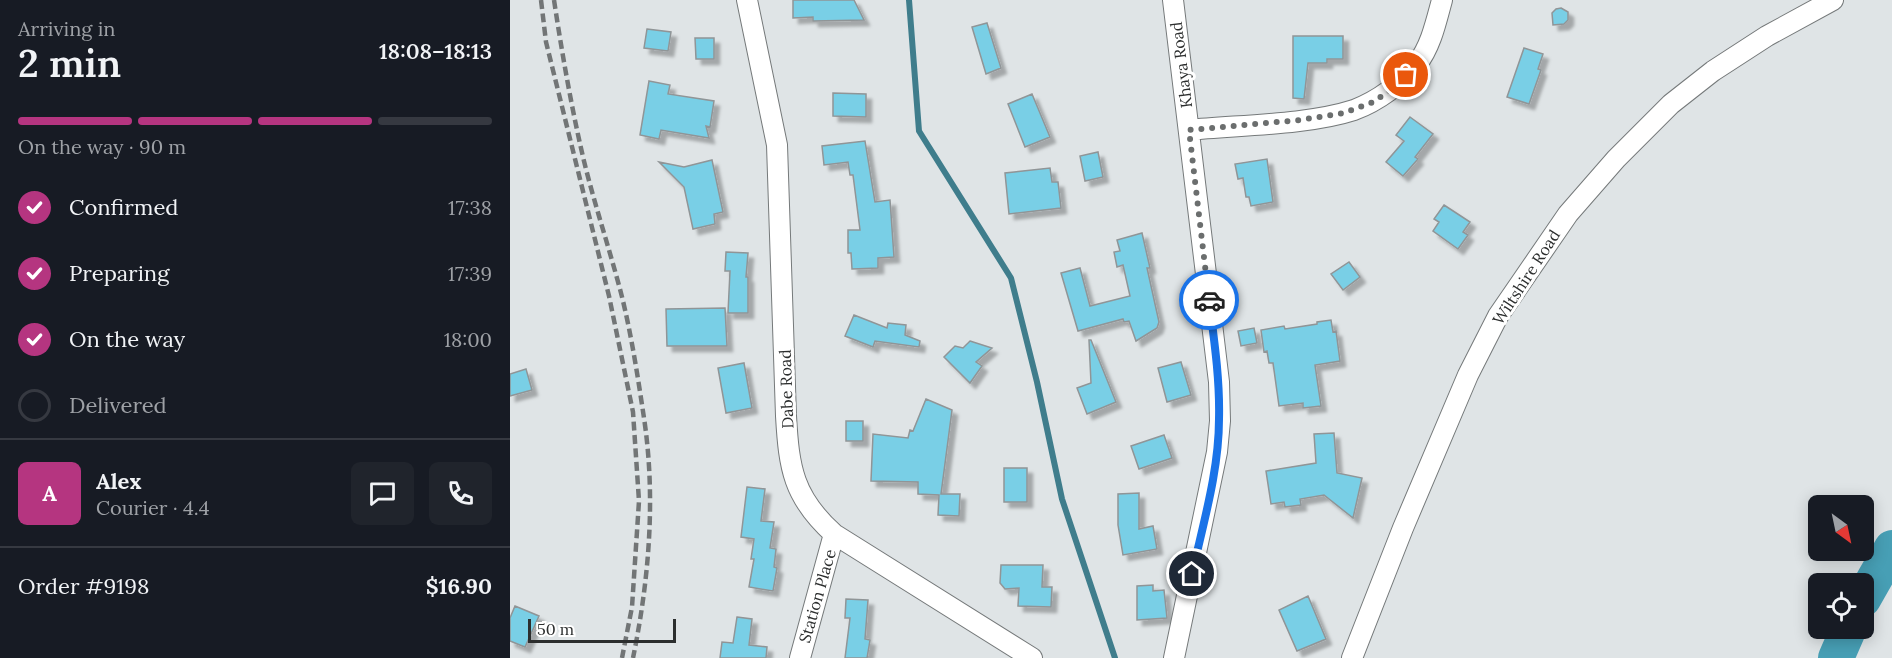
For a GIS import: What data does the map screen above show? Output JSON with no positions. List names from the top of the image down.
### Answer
{
  "streets": {
    "street": [
      "Khaya Road",
      "Wiltshire Road",
      "Dabe Road",
      "Station Place"
    ]
  },
  "crossings": [
    ["Dabe Road", "Station Place"]
  ],
  "scale_bar": "50 m",
  "north": "bottom right",
  "page": {
    "heading": ["2 min", "Arriving in", "18:08–18:13"],
    "panel": [
      "Alex",
      "Courier · 4.4",
      "Order #9198",
      "$16.90"
    ],
    "bar": "On the way · 90 m",
    "list": [
      ["Confirmed", "17:38"],
      ["Preparing", "17:39"],
      ["On the way", "18:00"],
      "Delivered"
    ],
    "round": "A",
    "scale": "50 m"
  }
}
